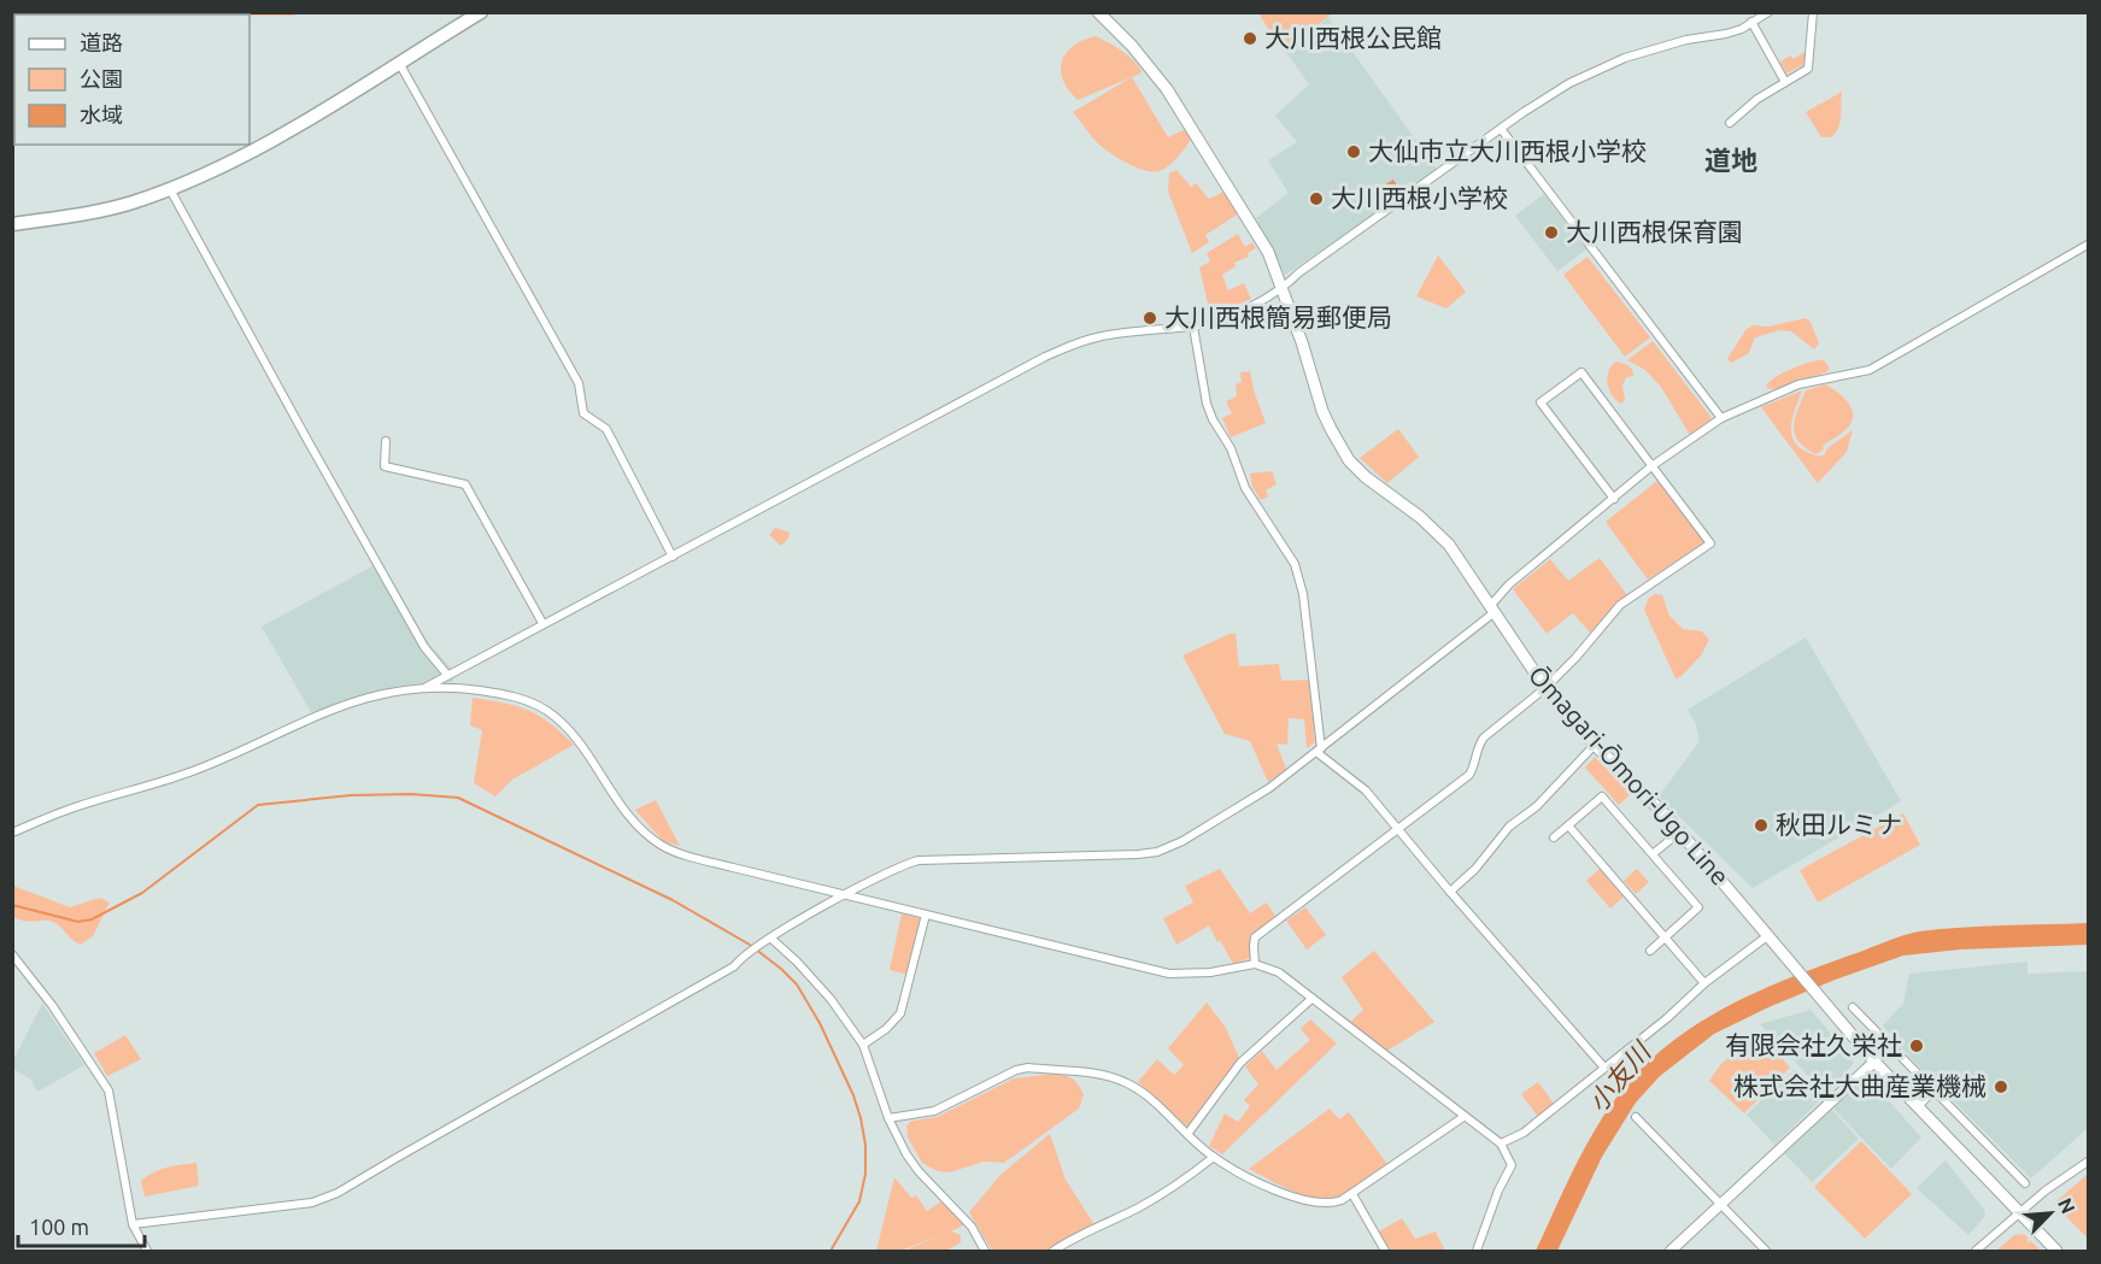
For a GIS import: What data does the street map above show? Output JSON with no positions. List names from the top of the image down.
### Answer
{
  "streets": {
    "main road": ["Ōmagari-Ōmori-Ugo Line"]
  },
  "districts": ["道地"],
  "water": ["小友川"],
  "places": [
    "大川西根公民館",
    "大仙市立大川西根小学校",
    "大川西根小学校",
    "大川西根保育園",
    "大川西根簡易郵便局",
    "秋田ルミナ",
    "有限会社久栄社",
    "株式会社大曲産業機械"
  ],
  "legend": ["道路", "公園", "水域"],
  "scale_bar": "100 m",
  "north": "top right"
}
